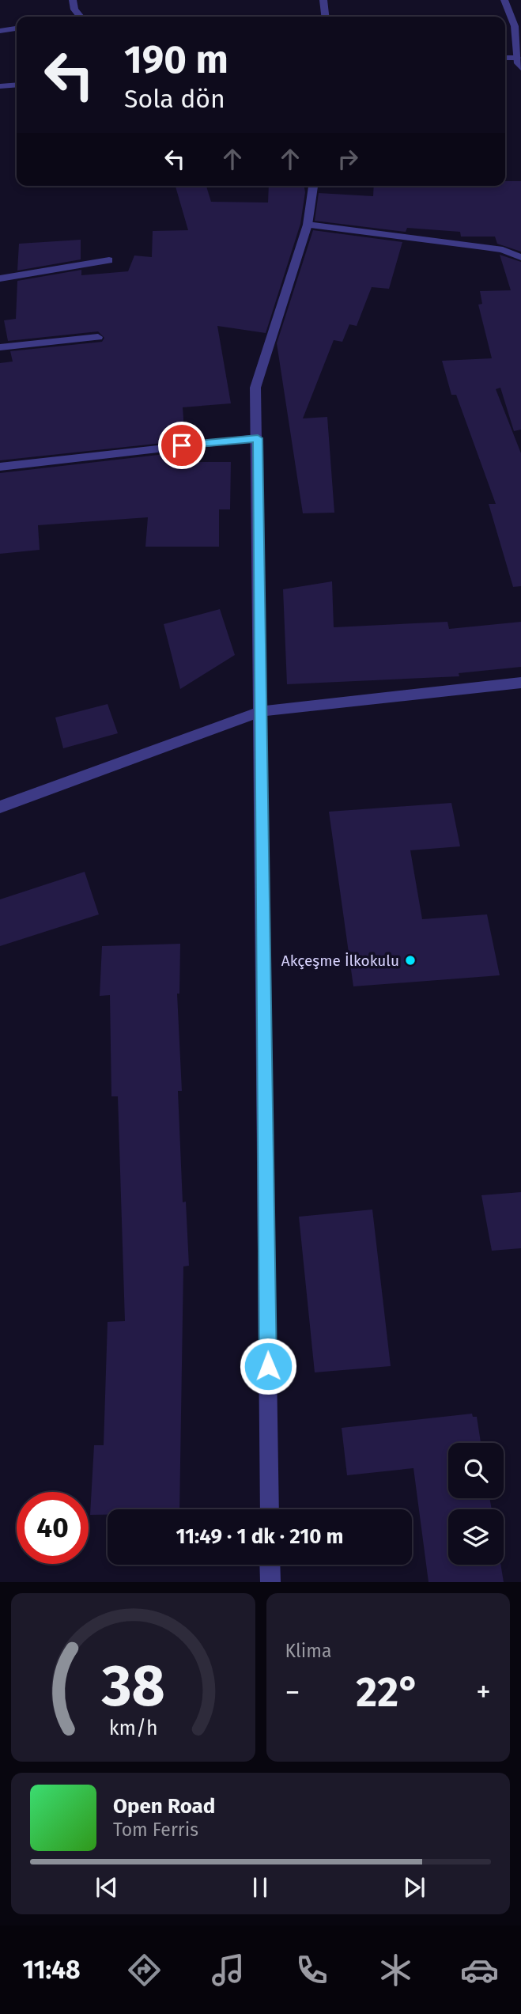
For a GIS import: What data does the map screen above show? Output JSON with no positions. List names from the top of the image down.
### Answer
{
  "places": ["Akçeşme İlkokulu"],
  "page": {
    "turn": ["190 m", "Sola dön"],
    "limit": "40",
    "trip": "11:49 · 1 dk · 210 m",
    "tile": "Klima",
    "heat": ["−", "22°", "+"],
    "song": ["Open Road", "Tom Ferris"],
    "tabs": "11:48",
    "gauge": ["38", "km/h"]
  }
}
